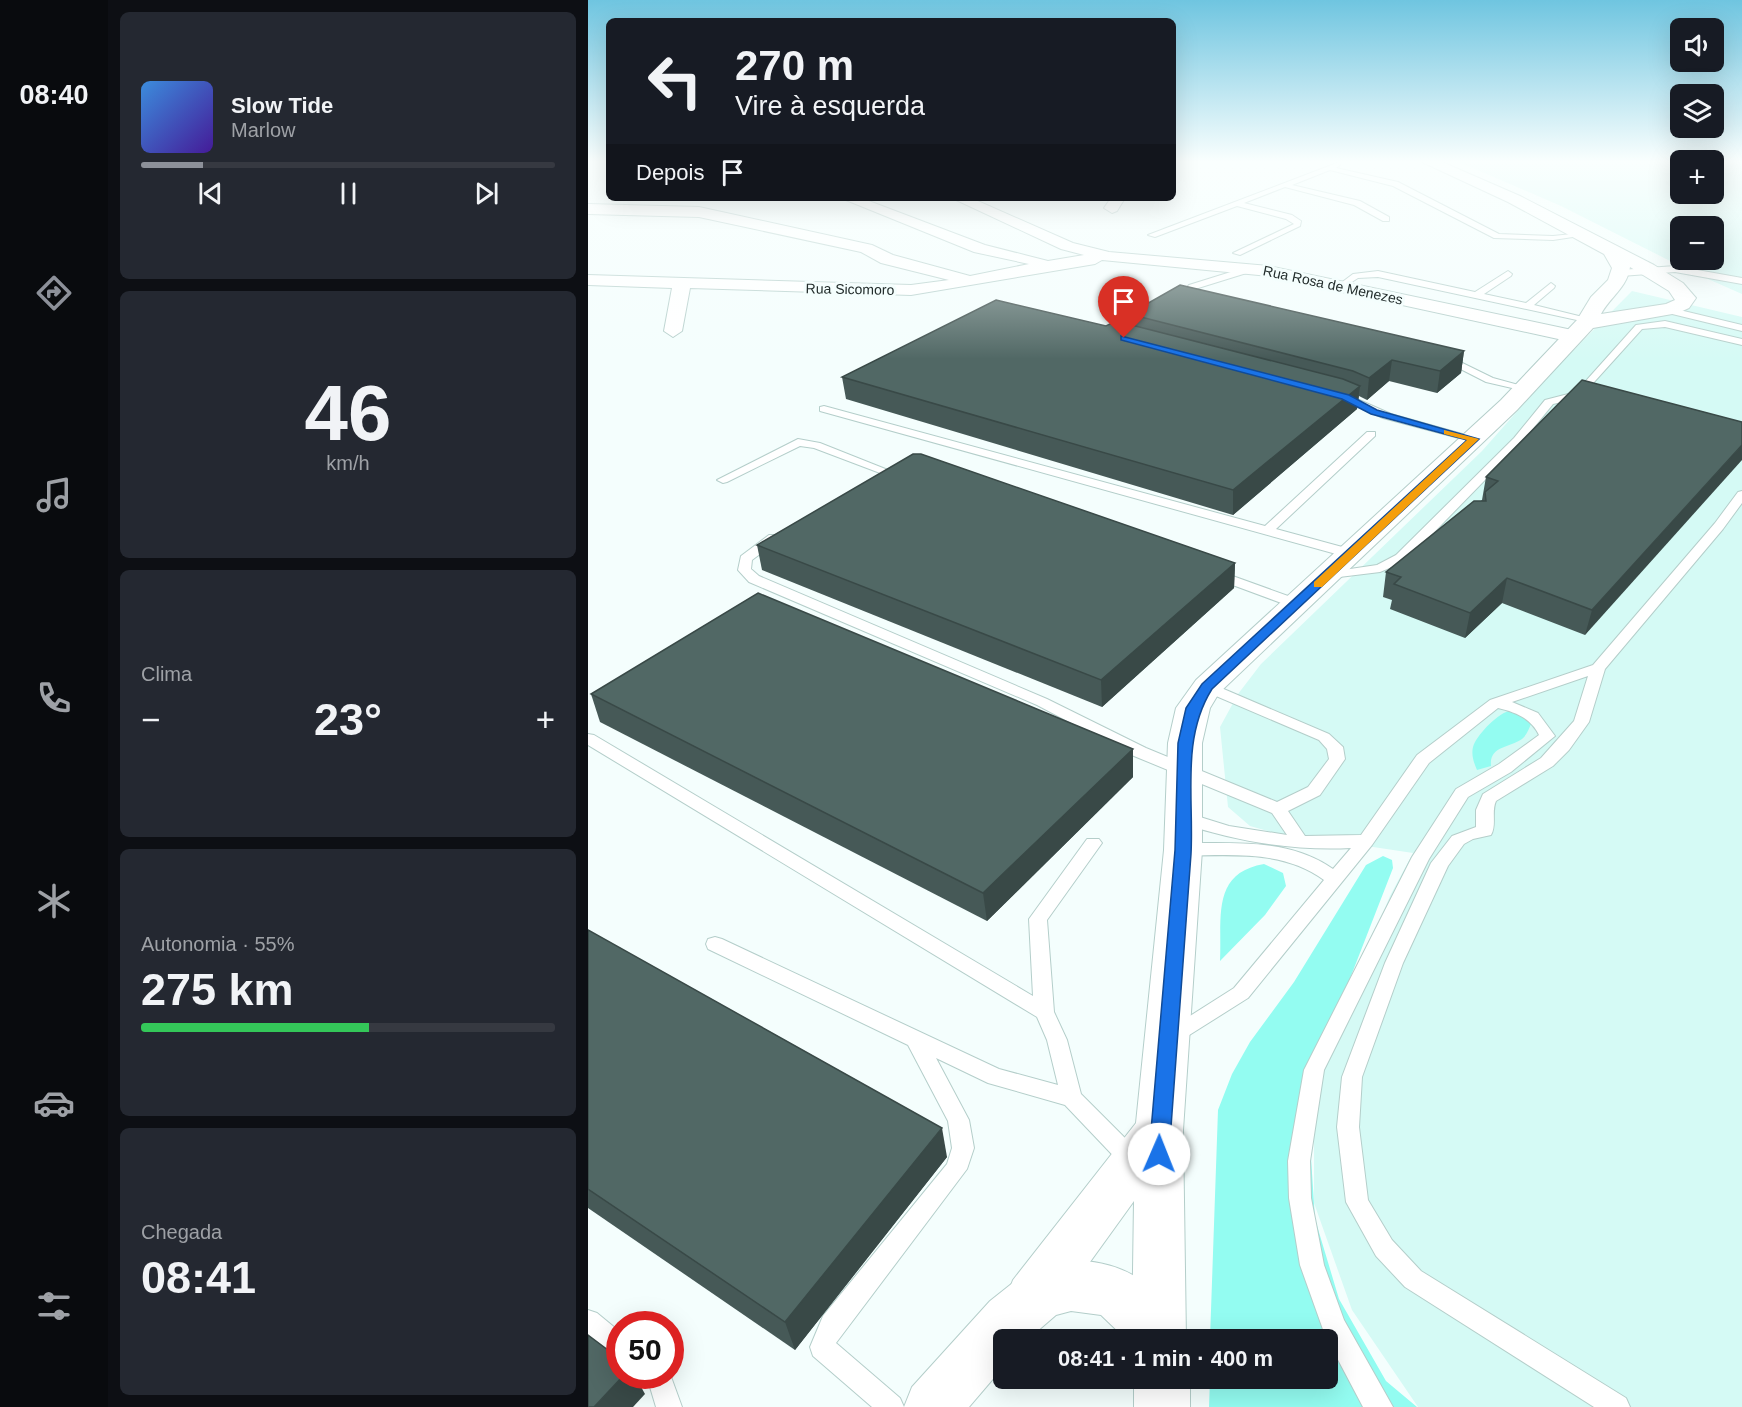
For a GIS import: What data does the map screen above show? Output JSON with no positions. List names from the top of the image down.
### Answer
{
  "streets": {
    "street": ["Rua Rosa de Menezes", "Rua Sicomoro"]
  },
  "crossings": [
    ["Rua Rosa de Menezes", "Rua Sicomoro"]
  ],
  "page": {
    "tabs": "08:40",
    "map_buttons": ["+", "−"],
    "turn": ["270 m", "Vire à esquerda"],
    "song": ["Slow Tide", "Marlow"],
    "then": "Depois",
    "tile": [
      ["46", "km/h"],
      "Clima",
      ["Autonomia · 55%", "275 km"],
      ["Chegada", "08:41"]
    ],
    "heat": ["−", "23°", "+"],
    "limit": "50",
    "trip": "08:41 · 1 min · 400 m"
  }
}
